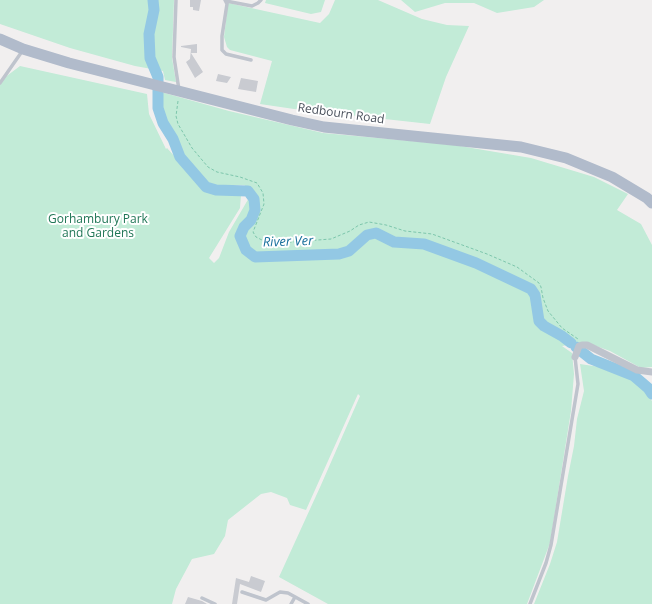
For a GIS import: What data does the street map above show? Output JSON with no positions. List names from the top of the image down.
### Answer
{
  "streets": {
    "main road": ["Redbourn Road"]
  },
  "water": ["River Ver"],
  "parks": ["Gorhambury Park and Gardens"]
}
